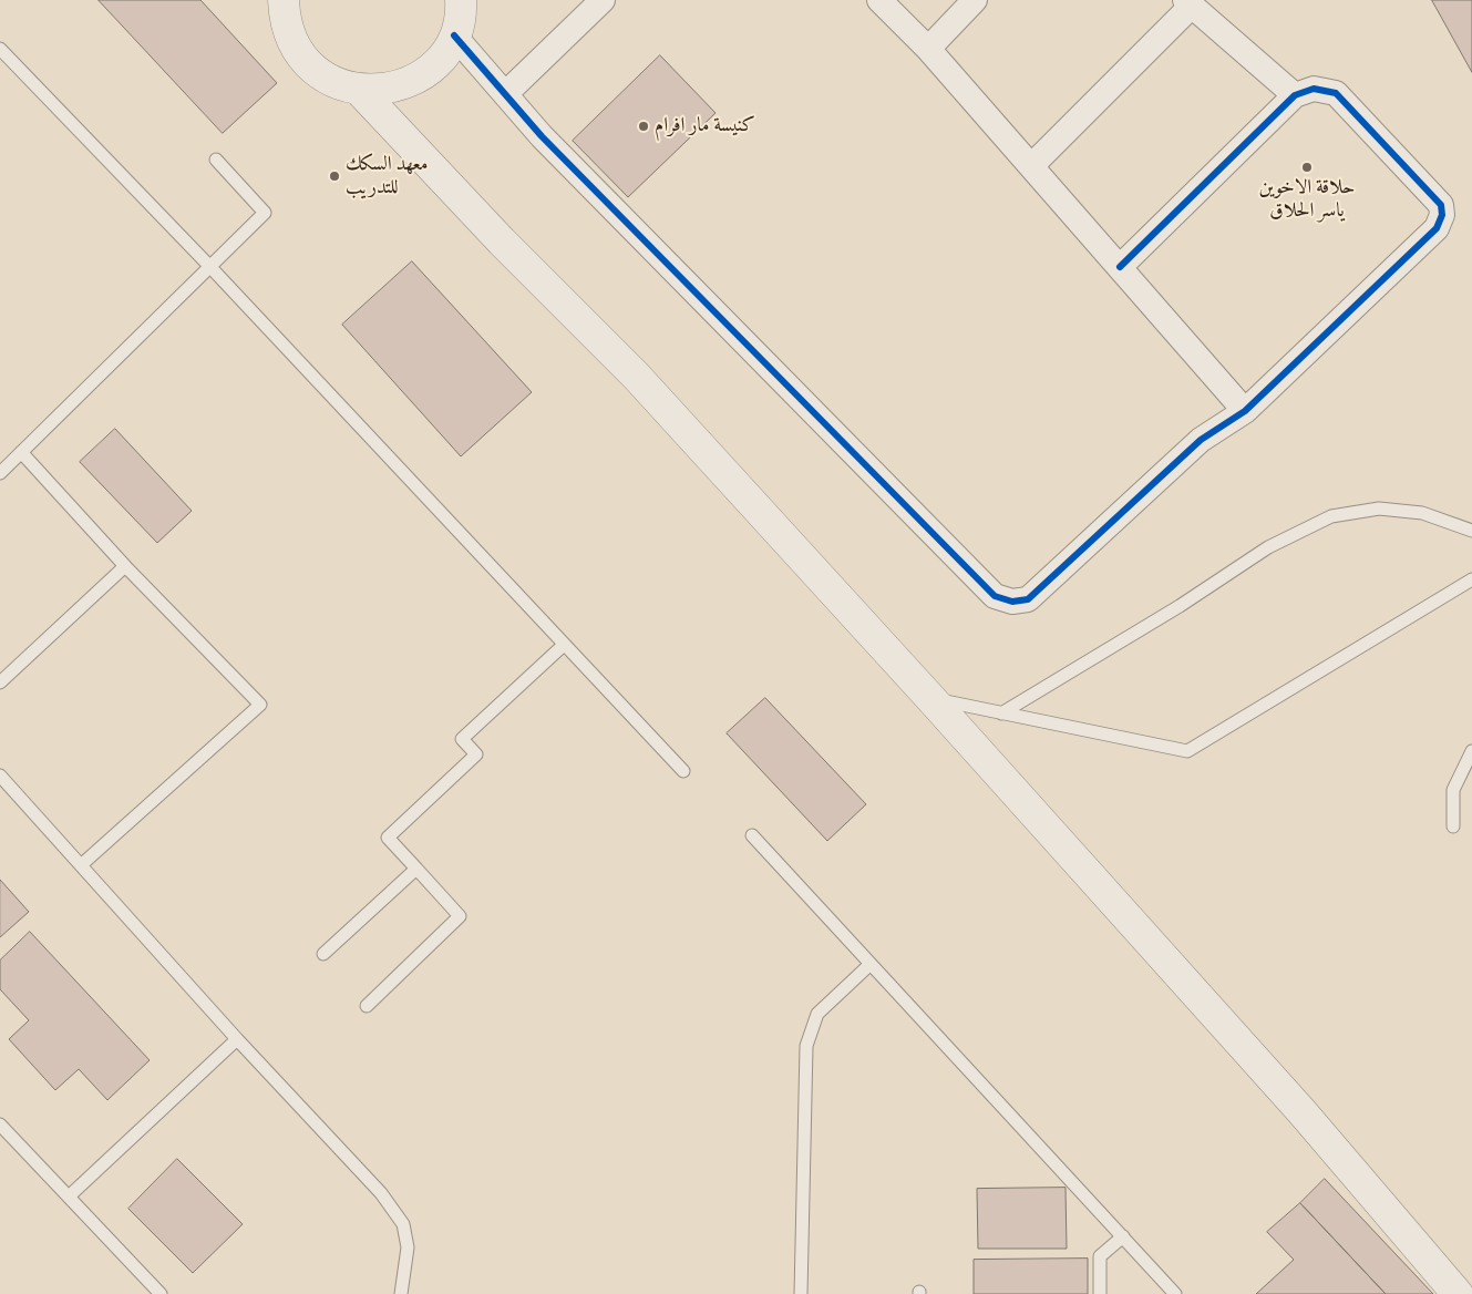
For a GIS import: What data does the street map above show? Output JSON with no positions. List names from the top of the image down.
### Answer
{
  "places": ["كنيسة مار افرام", "حلاقة الاخوين ياسر الحلاق", "معهد السكك للتدريب"]
}
